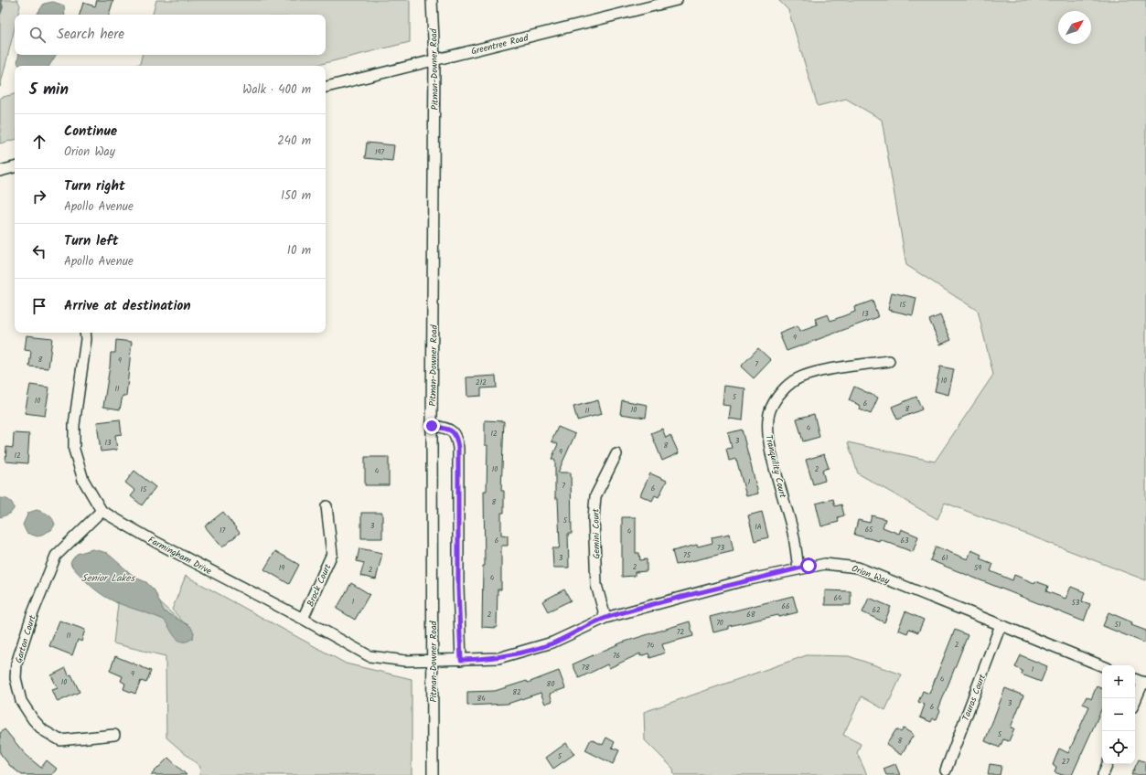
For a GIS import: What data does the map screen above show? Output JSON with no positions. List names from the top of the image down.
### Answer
{
  "streets": {
    "street": [
      "Greentree Road",
      "Pitman-Downer Road",
      "Tranquility Court",
      "Gemini Court",
      "Farmingham Drive",
      "Orion Way",
      "Brock Court",
      "Garton Court",
      "Tauras Court"
    ]
  },
  "crossings": [
    ["Greentree Road", "Pitman-Downer Road"],
    ["Pitman-Downer Road", "Farmingham Drive"],
    ["Pitman-Downer Road", "Orion Way"],
    ["Tranquility Court", "Orion Way"],
    ["Gemini Court", "Orion Way"],
    ["Farmingham Drive", "Orion Way"],
    ["Farmingham Drive", "Brock Court"],
    ["Farmingham Drive", "Garton Court"],
    ["Orion Way", "Tauras Court"]
  ],
  "water": ["Senior Lakes"],
  "house_numbers": [
    "197",
    "15",
    "13",
    "9",
    "8",
    "9",
    "7",
    "10",
    "212",
    "11",
    "5",
    "10",
    "6",
    "8",
    "10",
    "11",
    "4",
    "12",
    "3",
    "13",
    "8",
    "9",
    "12",
    "10",
    "2",
    "4",
    "1",
    "7",
    "6",
    "15",
    "8",
    "5",
    "3",
    "1A",
    "65",
    "17",
    "4",
    "6",
    "63",
    "73",
    "75",
    "3",
    "61",
    "2",
    "19",
    "59",
    "2",
    "4",
    "64",
    "1",
    "53",
    "66",
    "62",
    "2",
    "68",
    "70",
    "51",
    "72",
    "11",
    "2",
    "74",
    "76",
    "78",
    "1",
    "9",
    "4",
    "10",
    "80",
    "82",
    "84",
    "3",
    "6",
    "5",
    "8",
    "5",
    "27"
  ],
  "north": "top right",
  "page": {
    "search": "Search here",
    "heading": ["5 min", "Walk · 400 m"],
    "list": [
      ["Continue", "Orion Way", "240 m"],
      ["Turn right", "Apollo Avenue", "150 m"],
      ["Turn left", "Apollo Avenue", "10 m"],
      "Arrive at destination"
    ],
    "map_buttons": ["+", "−"]
  }
}
